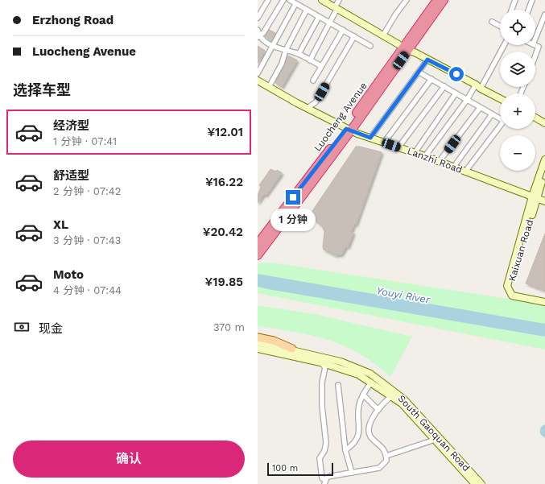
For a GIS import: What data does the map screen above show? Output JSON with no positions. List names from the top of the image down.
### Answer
{
  "streets": {
    "highway": ["Luocheng Avenue"],
    "street": ["Lanzhi Road", "Kaixuan Road", "South Gaoquan Road"]
  },
  "crossings": [
    ["Luocheng Avenue", "Lanzhi Road"],
    ["Lanzhi Road", "Kaixuan Road"]
  ],
  "water": ["Youyi River"],
  "scale_bar": "100 m",
  "page": {
    "banner": ["Erzhong Road", "Luocheng Avenue"],
    "map_buttons": ["+", "−"],
    "heading": "选择车型",
    "list": [
      {
        "name": "经济型",
        "note": "1 分钟 · 07:41",
        "value": "¥12.01"
      },
      {
        "name": "舒适型",
        "note": "2 分钟 · 07:42",
        "value": "¥16.22"
      },
      {
        "name": "XL",
        "note": "3 分钟 · 07:43",
        "value": "¥20.42"
      },
      {
        "name": "Moto",
        "note": "4 分钟 · 07:44",
        "value": "¥19.85"
      }
    ],
    "bubble": "1 分钟",
    "pay": ["现金", "370 m"],
    "buttons": "确认",
    "scale": "100 m"
  }
}
